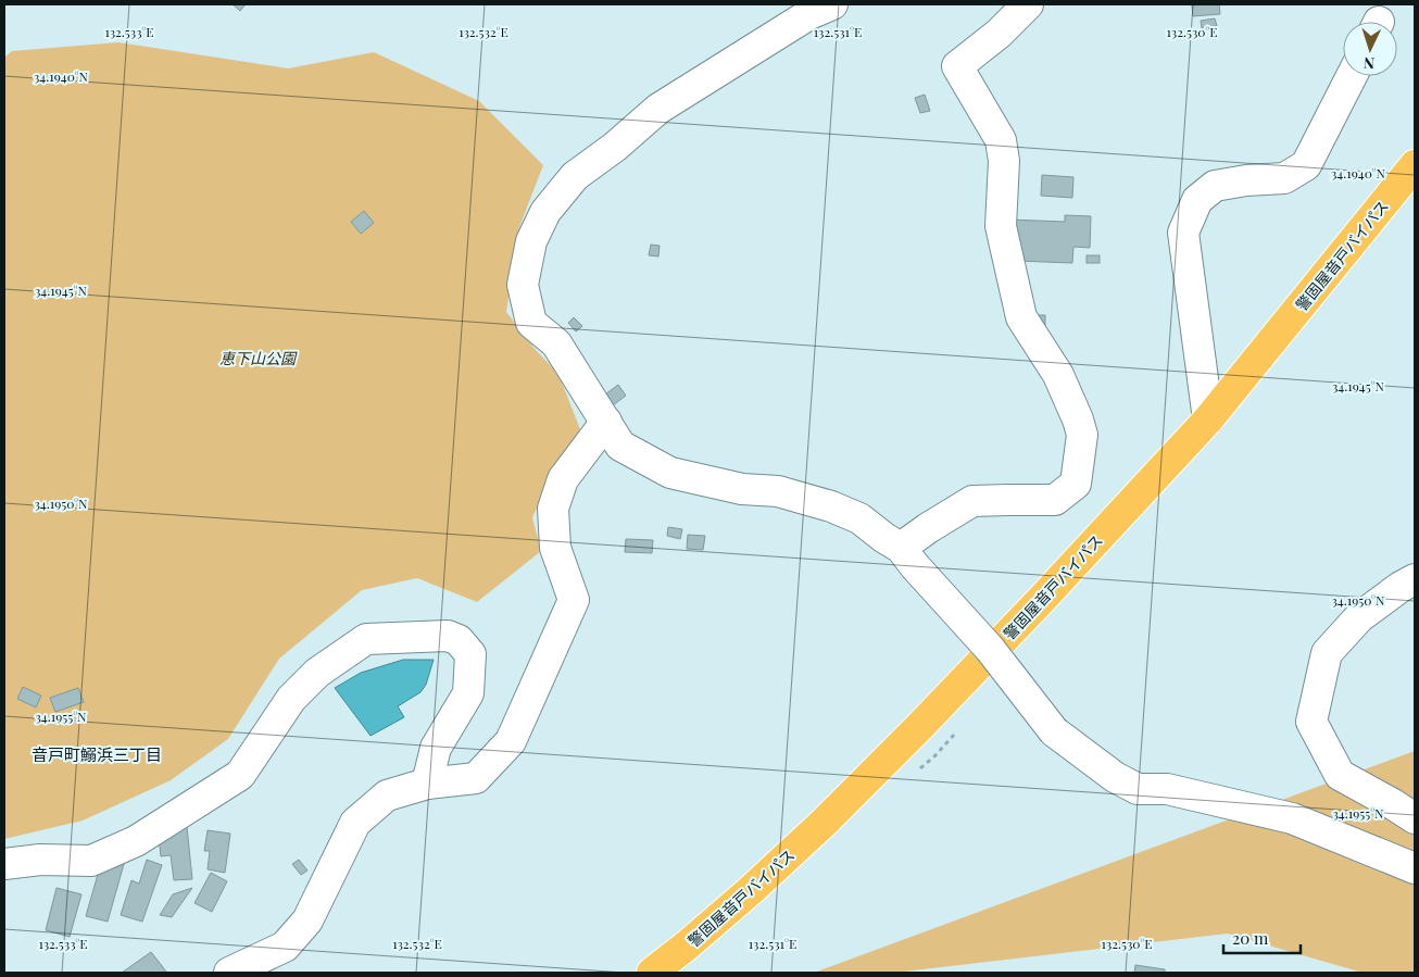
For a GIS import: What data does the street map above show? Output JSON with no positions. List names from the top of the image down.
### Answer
{
  "streets": {
    "highway": ["警固屋音戸バイパス"]
  },
  "districts": ["音戸町鰯浜三丁目"],
  "parks": ["恵下山公園"],
  "scale_bar": "20 m",
  "north": "bottom",
  "coordinates": [
    "132.533°E",
    "132.532°E",
    "132.531°E",
    "132.530°E",
    "34.1940°N",
    "34.1945°N",
    "34.1950°N",
    "34.1955°N"
  ]
}
